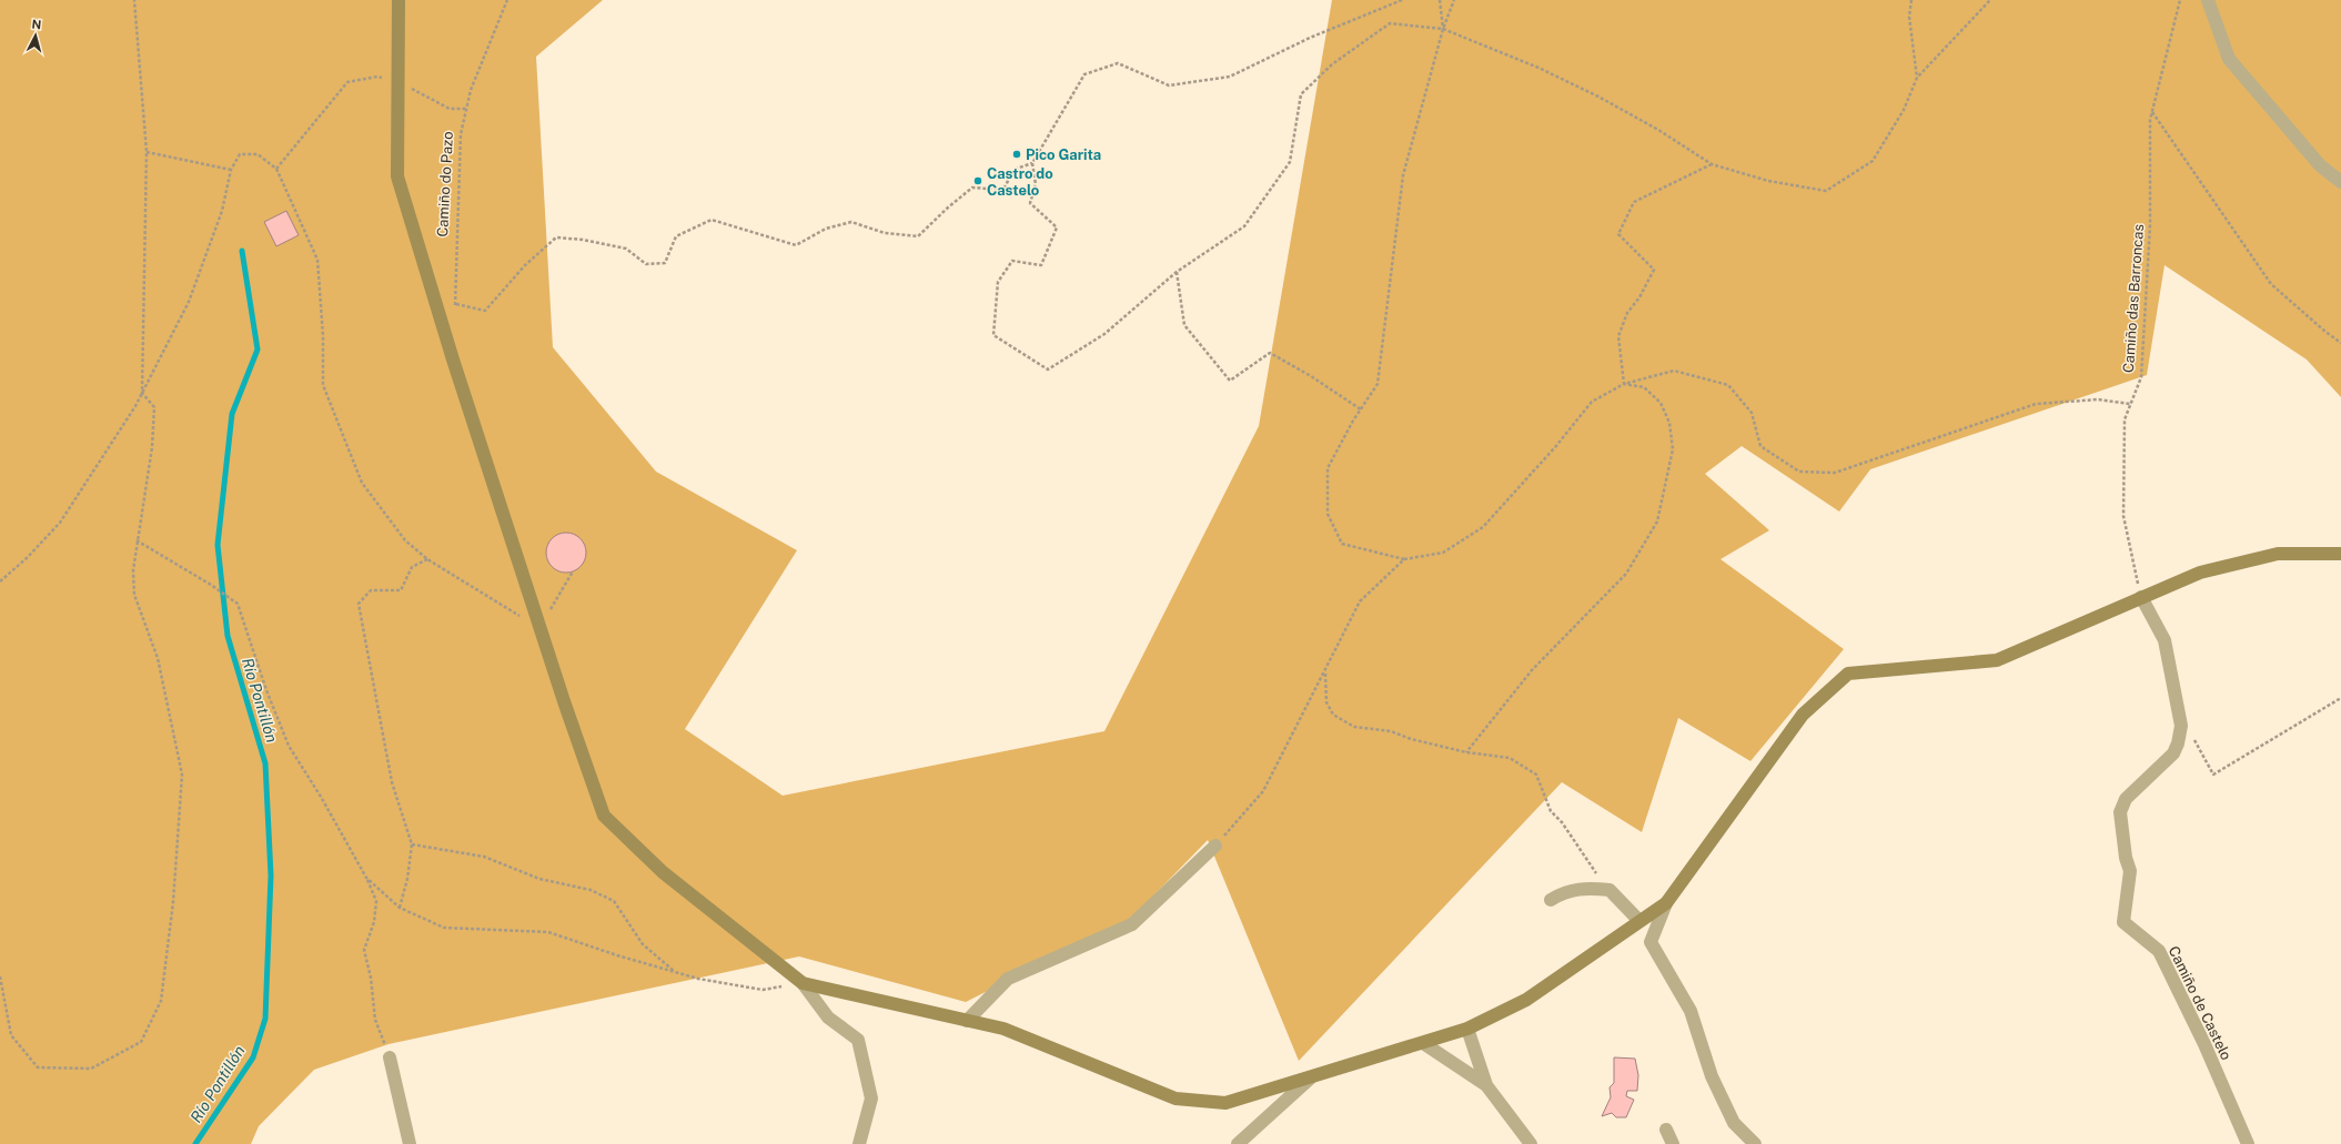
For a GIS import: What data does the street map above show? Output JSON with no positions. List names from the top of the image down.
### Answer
{
  "streets": {
    "street": ["Camiño de Castelo"],
    "path": ["Camiño do Pazo", "Camiño das Barroncas"]
  },
  "crossings": [
    ["Camiño das Barroncas", "Camiño de Castelo"]
  ],
  "water": ["Río Pontillón"],
  "places": ["Pico Garita", "Castro do Castelo"],
  "north": "top"
}
